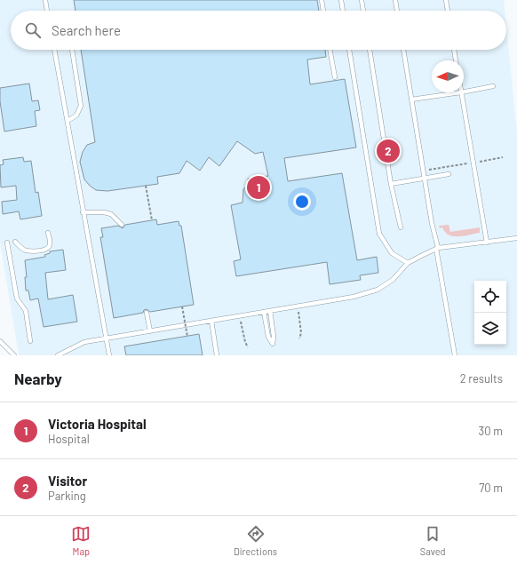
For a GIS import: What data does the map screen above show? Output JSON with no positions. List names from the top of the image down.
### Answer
{
  "north": "left",
  "page": {
    "search": "Search here",
    "pins": ["2", "1"],
    "heading": ["Nearby", "2 results"],
    "list": [
      {
        "mark": "1",
        "name": "Victoria Hospital",
        "note": "Hospital",
        "value": "30 m"
      },
      {
        "mark": "2",
        "name": "Visitor",
        "note": "Parking",
        "value": "70 m"
      }
    ],
    "nav": ["Map", "Directions", "Saved"]
  }
}
